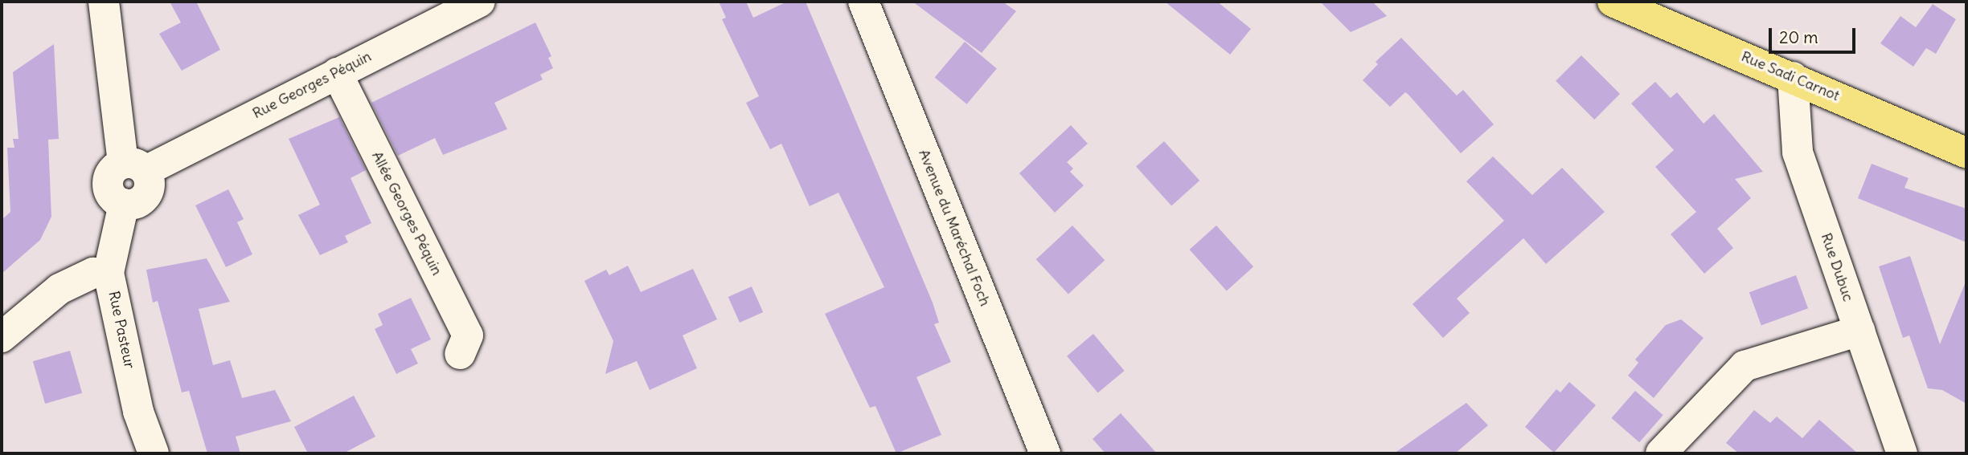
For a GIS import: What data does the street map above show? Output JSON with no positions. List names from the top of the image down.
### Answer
{
  "streets": {
    "main road": ["Rue Sadi Carnot"],
    "street": [
      "Rue Georges Péquin",
      "Allée Georges Péquin",
      "Avenue du Maréchal Foch",
      "Rue Dubuc",
      "Rue Pasteur"
    ]
  },
  "crossings": [
    ["Rue Sadi Carnot", "Rue Dubuc"],
    ["Rue Georges Péquin", "Allée Georges Péquin"],
    ["Rue Georges Péquin", "Rue Pasteur"]
  ],
  "scale_bar": "20 m"
}
